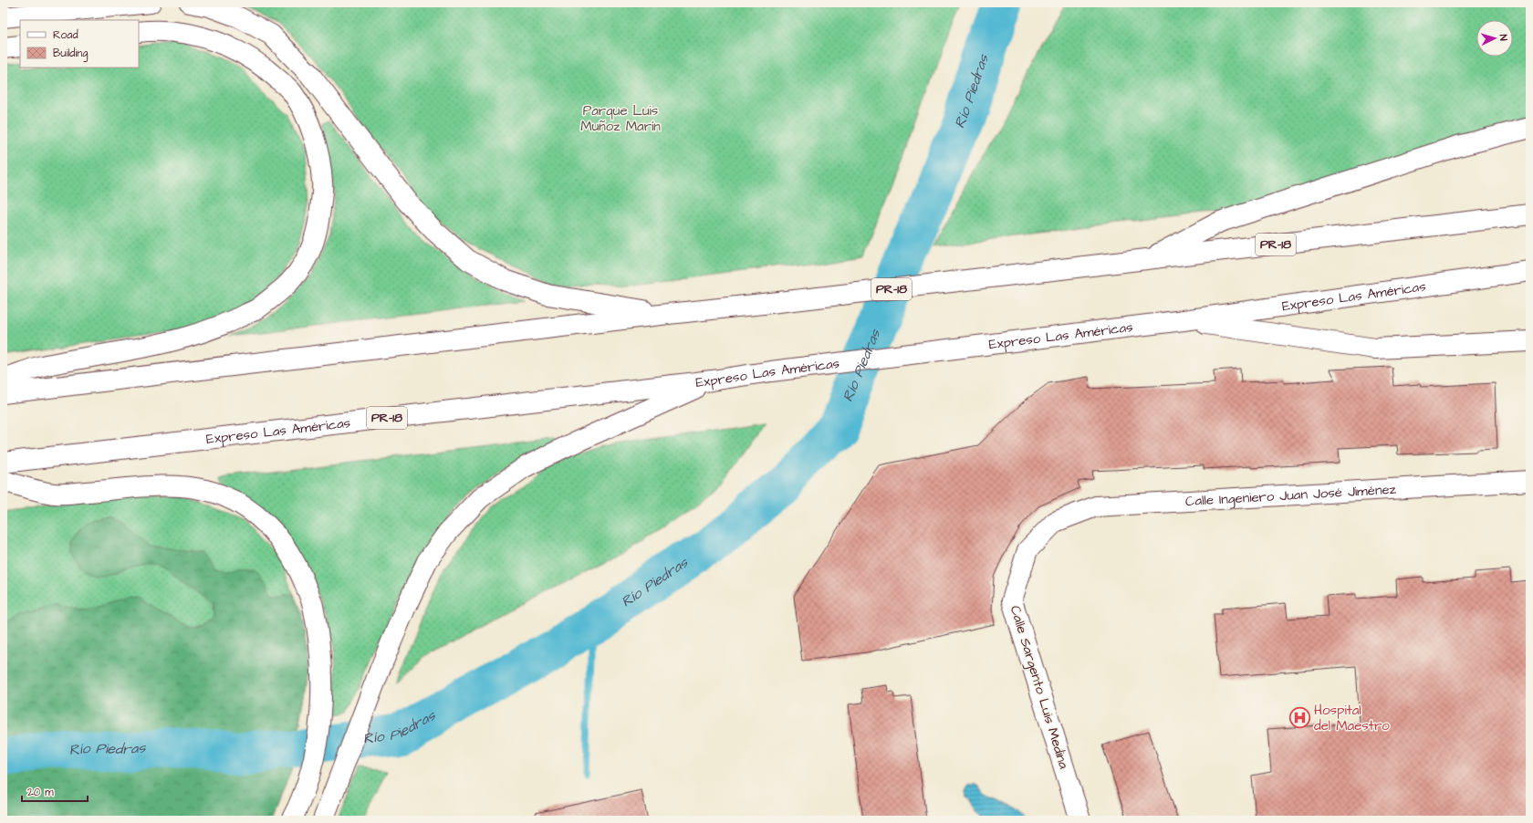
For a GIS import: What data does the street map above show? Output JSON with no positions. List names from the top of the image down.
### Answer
{
  "streets": {
    "main road": [
      "PR-18",
      "Expreso Las Américas",
      "Calle Ingeniero Juan José Jiménez",
      "Calle Sargento Luis Medina"
    ]
  },
  "crossings": [
    ["Calle Ingeniero Juan José Jiménez", "Calle Sargento Luis Medina"]
  ],
  "water": ["Río Piedras"],
  "parks": ["Parque Luis Muñoz Marín"],
  "places": {
    "hospital": ["Hospital del Maestro"]
  },
  "legend": ["Road", "Building"],
  "scale_bar": "20 m",
  "north": "right"
}
